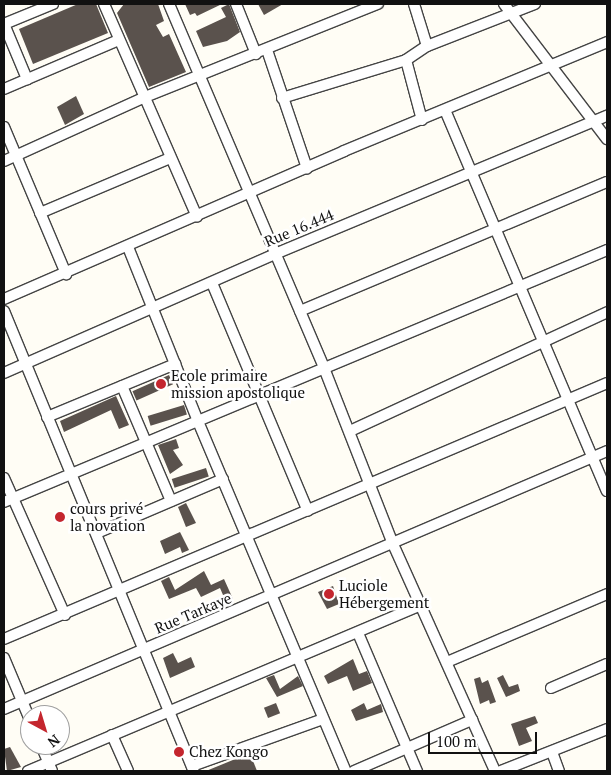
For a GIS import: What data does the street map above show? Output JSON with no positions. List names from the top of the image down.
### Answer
{
  "streets": {
    "street": ["Rue 16.444", "Rue Tarkaye"]
  },
  "places": [
    "Ecole primaire mission apostolique",
    "cours privé la novation",
    "Luciole Hébergement",
    "Chez Kongo"
  ],
  "scale_bar": "100 m",
  "north": "bottom right"
}
